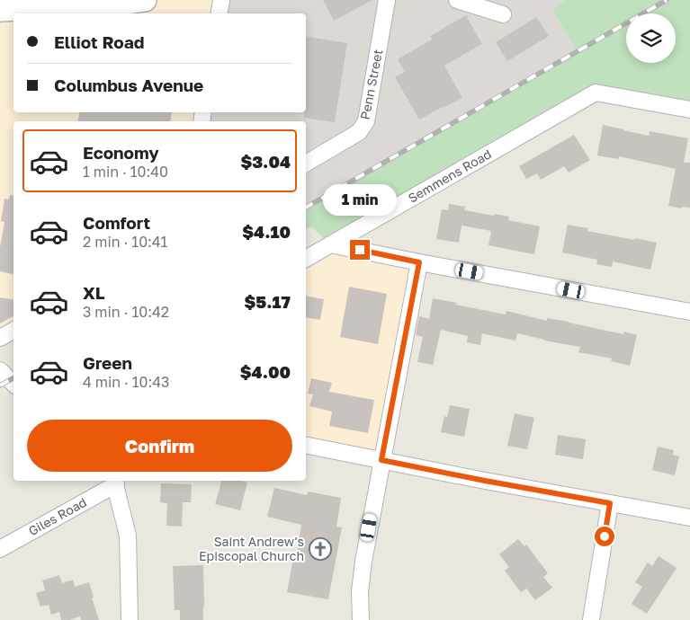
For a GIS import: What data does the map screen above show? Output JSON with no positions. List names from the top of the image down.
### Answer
{
  "streets": {
    "street": ["Penn Street", "Semmens Road", "Giles Road"]
  },
  "places": {
    "church": ["Saint Andrew's Episcopal Church"]
  },
  "page": {
    "banner": ["Elliot Road", "Columbus Avenue"],
    "list": [
      {
        "name": "Economy",
        "note": "1 min · 10:40",
        "value": "$3.04"
      },
      {
        "name": "Comfort",
        "note": "2 min · 10:41",
        "value": "$4.10"
      },
      {
        "name": "XL",
        "note": "3 min · 10:42",
        "value": "$5.17"
      },
      {
        "name": "Green",
        "note": "4 min · 10:43",
        "value": "$4.00"
      }
    ],
    "bubble": "1 min",
    "buttons": "Confirm"
  }
}
